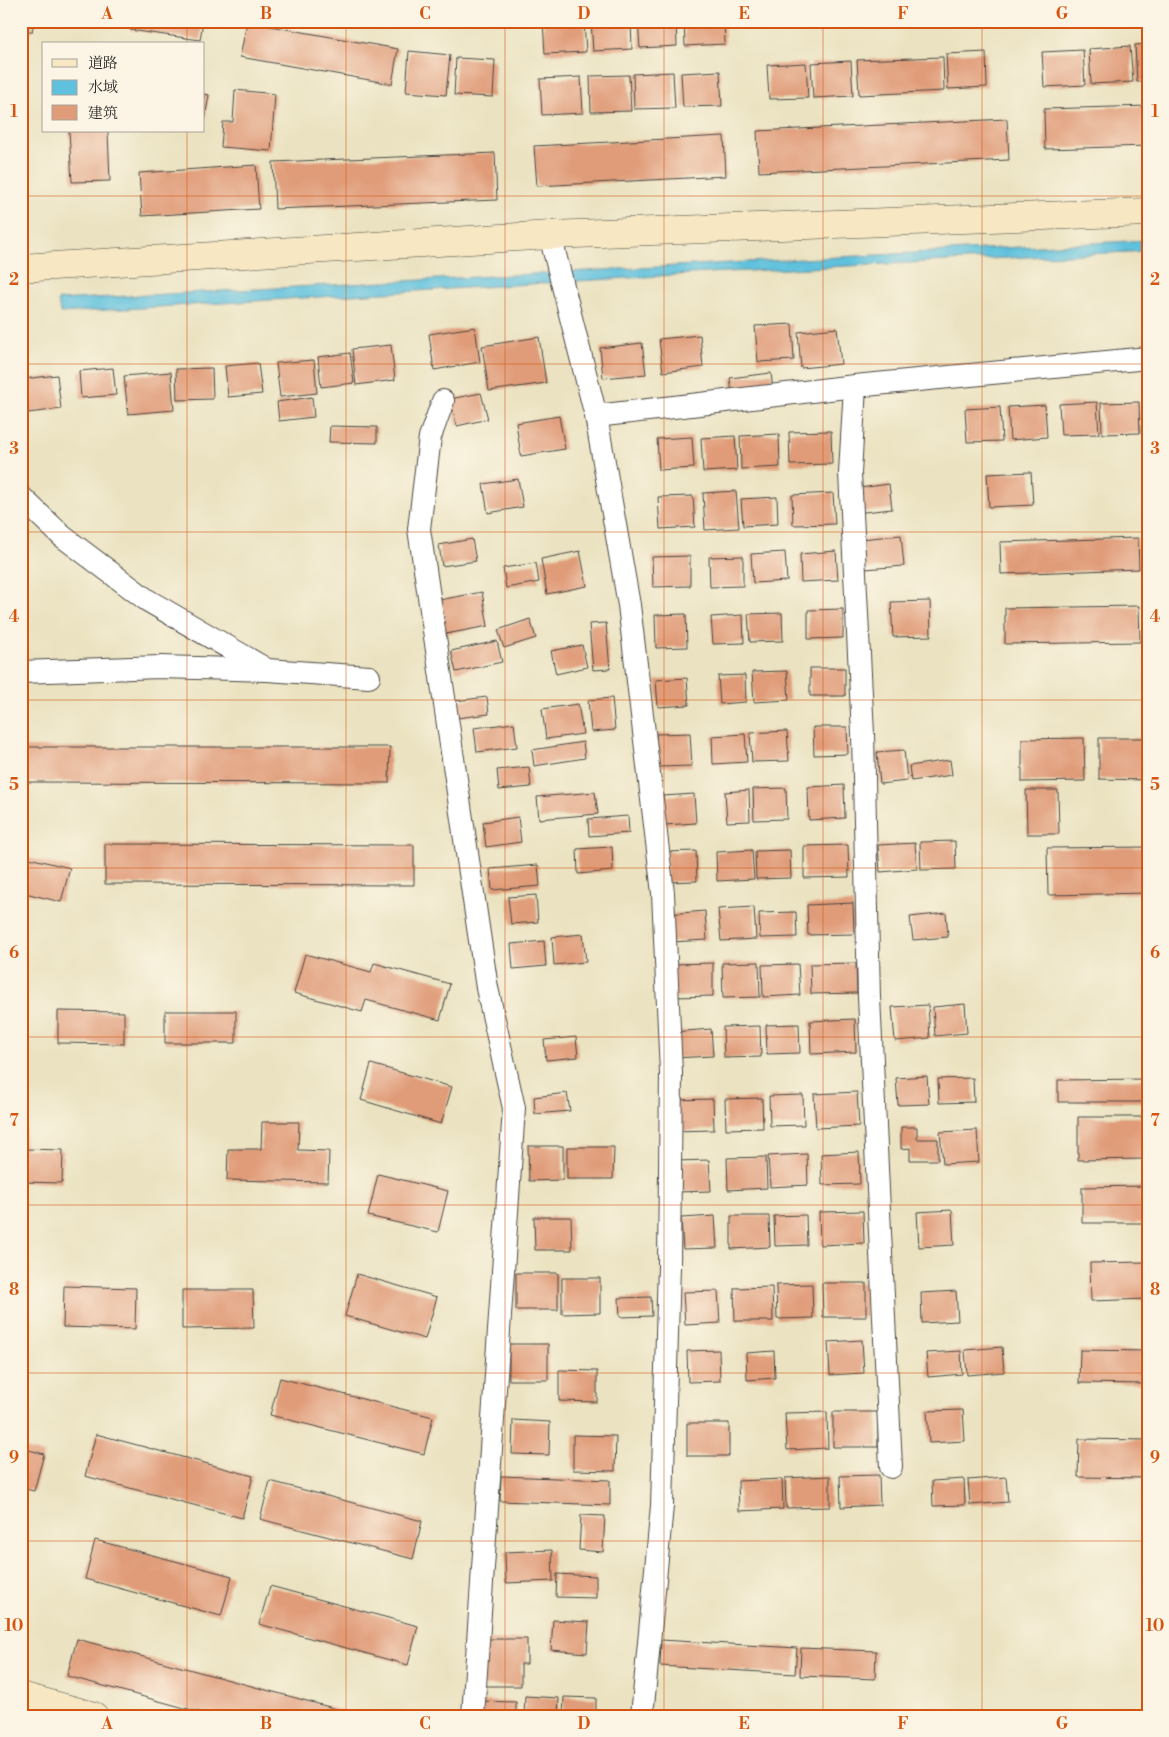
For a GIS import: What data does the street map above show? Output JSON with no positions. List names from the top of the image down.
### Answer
{
  "legend": ["道路", "水域", "建筑"],
  "grid": {
    "columns": [
      "A",
      "B",
      "C",
      "D",
      "E",
      "F",
      "G"
    ],
    "rows": [
      "1",
      "2",
      "3",
      "4",
      "5",
      "6",
      "7",
      "8",
      "9",
      "10"
    ]
  }
}
